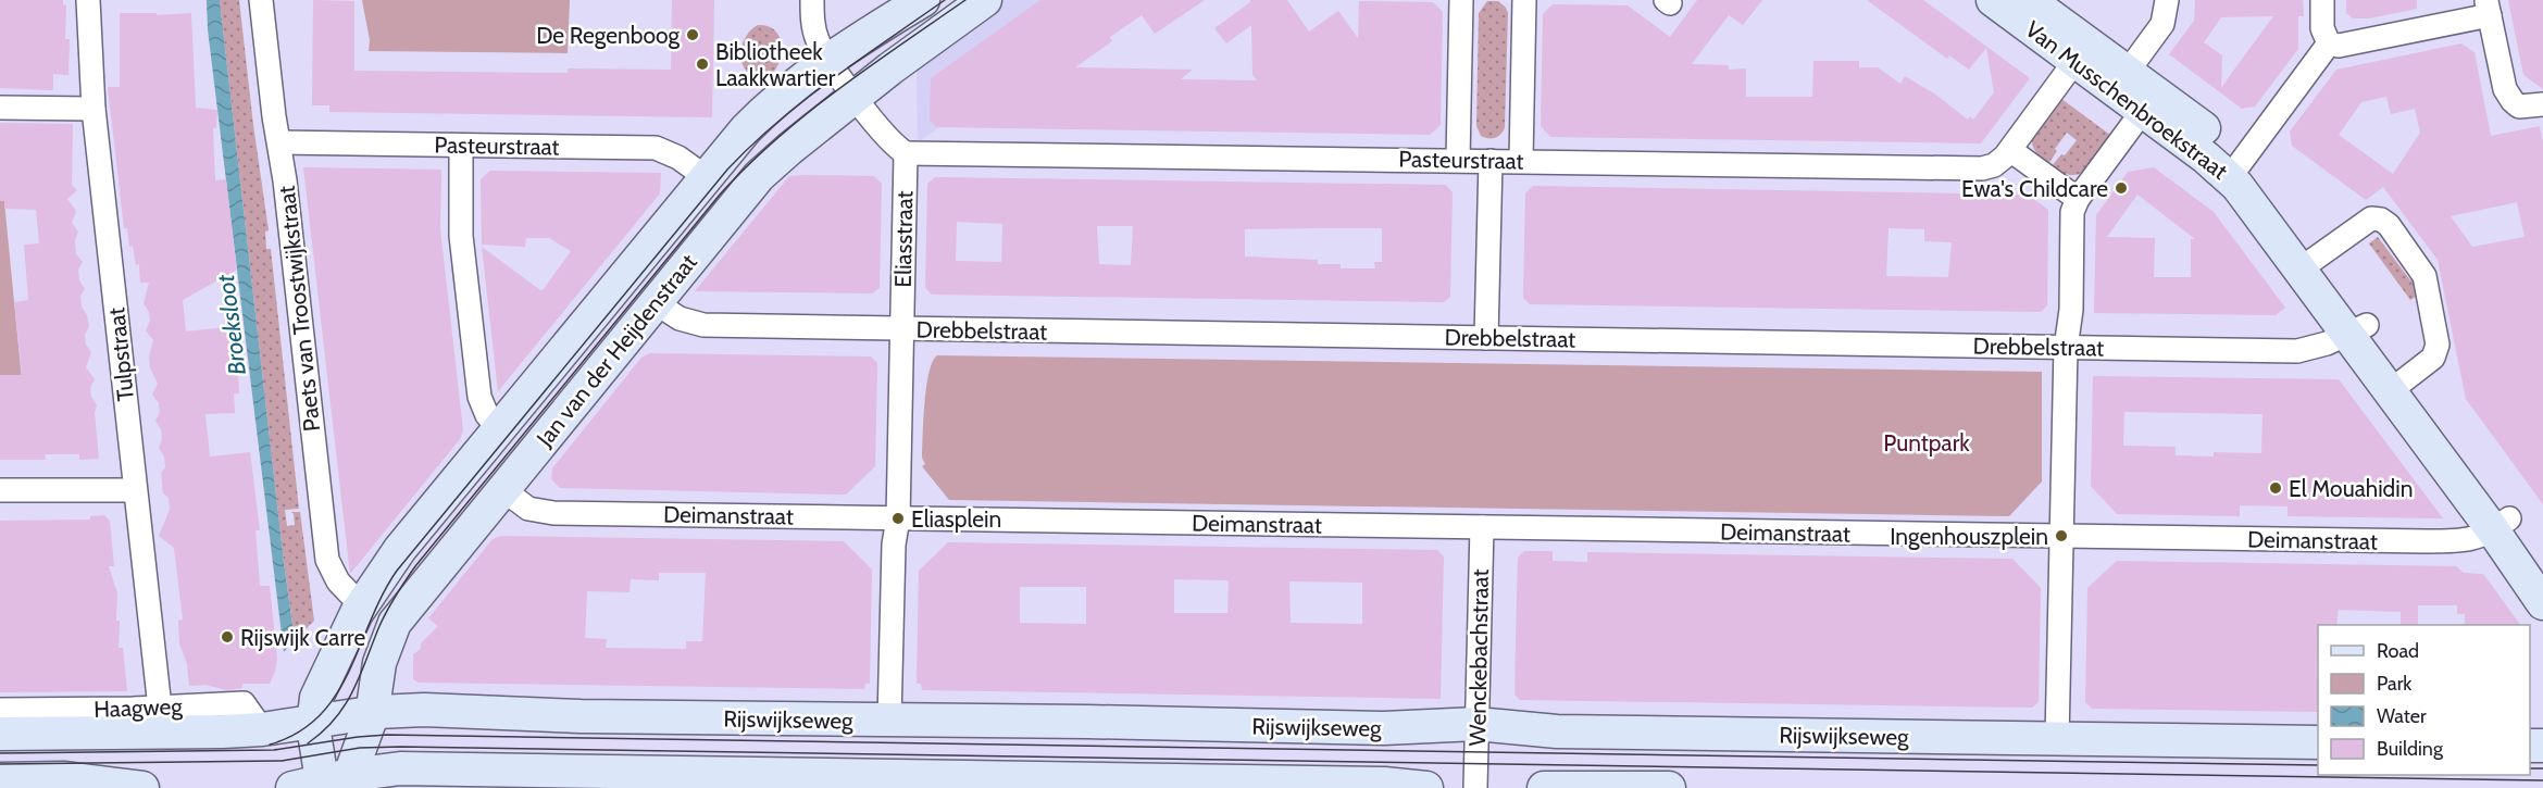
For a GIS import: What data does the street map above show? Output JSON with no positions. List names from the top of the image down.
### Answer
{
  "streets": {
    "main road": [
      "Van Musschenbroekstraat",
      "Jan van der Heijdenstraat",
      "Haagweg",
      "Rijswijkseweg"
    ],
    "street": [
      "Pasteurstraat",
      "Eliasstraat",
      "Paets van Troostwijkstraat",
      "Drebbelstraat",
      "Tulpstraat",
      "Deimanstraat",
      "Wenckebachstraat"
    ]
  },
  "crossings": [
    ["Van Musschenbroekstraat", "Drebbelstraat"],
    ["Van Musschenbroekstraat", "Deimanstraat"],
    ["Pasteurstraat", "Eliasstraat"],
    ["Pasteurstraat", "Paets van Troostwijkstraat"],
    ["Pasteurstraat", "Jan van der Heijdenstraat"],
    ["Eliasstraat", "Drebbelstraat"],
    ["Eliasstraat", "Deimanstraat"],
    ["Paets van Troostwijkstraat", "Jan van der Heijdenstraat"],
    ["Drebbelstraat", "Jan van der Heijdenstraat"],
    ["Jan van der Heijdenstraat", "Deimanstraat"],
    ["Jan van der Heijdenstraat", "Haagweg"],
    ["Jan van der Heijdenstraat", "Rijswijkseweg"],
    ["Tulpstraat", "Haagweg"],
    ["Deimanstraat", "Wenckebachstraat"],
    ["Wenckebachstraat", "Rijswijkseweg"],
    ["Haagweg", "Rijswijkseweg"]
  ],
  "water": ["Broeksloot"],
  "parks": ["Puntpark"],
  "places": [
    "De Regenboog",
    "Bibliotheek Laakkwartier",
    "Ewa's Childcare",
    "El Mouahidin",
    "Eliasplein",
    "Ingenhouszplein",
    "Rijswijk Carre"
  ],
  "legend": [
    "Road",
    "Park",
    "Water",
    "Building"
  ]
}
